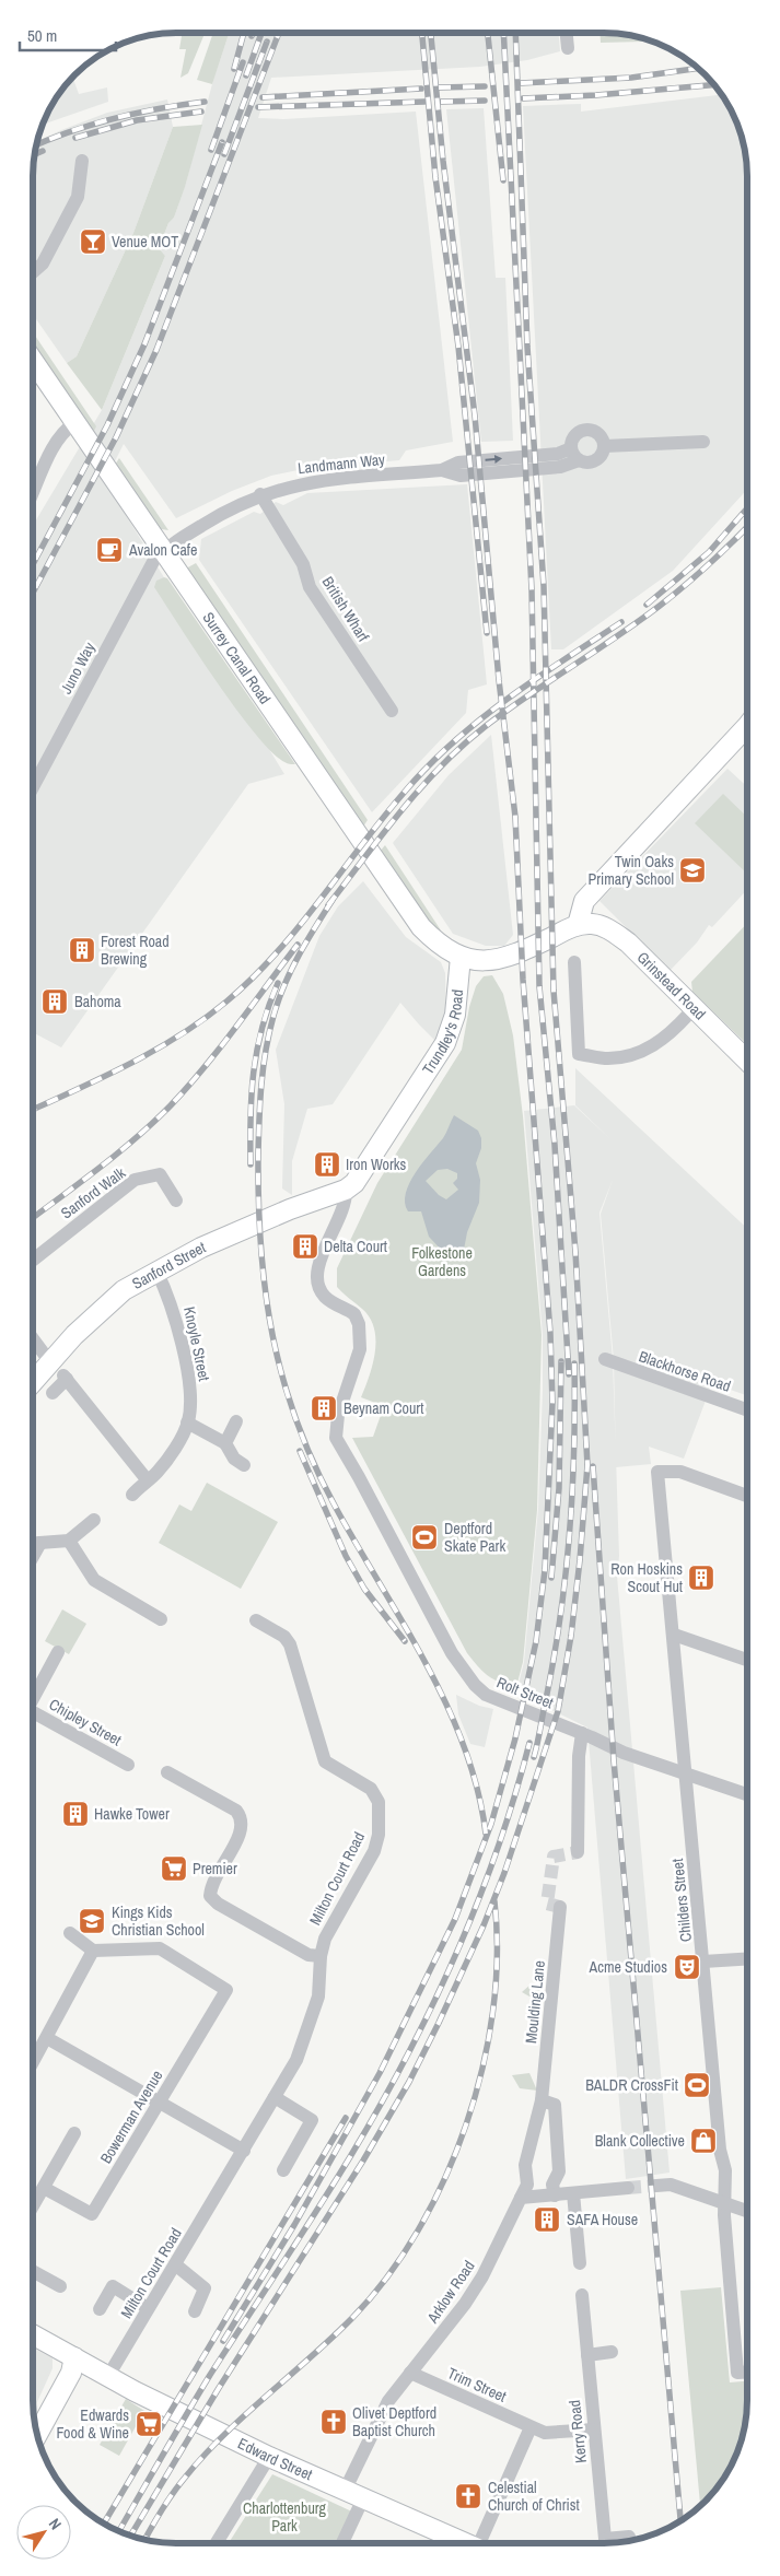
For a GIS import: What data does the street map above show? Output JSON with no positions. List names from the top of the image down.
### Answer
{
  "streets": {
    "street": [
      "Landmann Way",
      "British Wharf",
      "Surrey Canal Road",
      "Juno Way",
      "Grinstead Road",
      "Trundley's Road",
      "Sanford Walk",
      "Sanford Street",
      "Knoyle Street",
      "Blackhorse Road",
      "Rolt Street",
      "Chipley Street",
      "Milton Court Road",
      "Childers Street",
      "Moulding Lane",
      "Bowerman Avenue",
      "Arklow Road",
      "Trim Street",
      "Kerry Road",
      "Edward Street"
    ]
  },
  "crossings": [
    ["Landmann Way", "British Wharf"],
    ["Landmann Way", "Surrey Canal Road"],
    ["Landmann Way", "Juno Way"],
    ["Surrey Canal Road", "Juno Way"],
    ["Surrey Canal Road", "Trundley's Road"],
    ["Trundley's Road", "Sanford Street"],
    ["Trundley's Road", "Rolt Street"],
    ["Sanford Street", "Knoyle Street"],
    ["Sanford Street", "Rolt Street"],
    ["Rolt Street", "Childers Street"],
    ["Milton Court Road", "Edward Street"],
    ["Moulding Lane", "Arklow Road"],
    ["Arklow Road", "Trim Street"],
    ["Arklow Road", "Edward Street"],
    ["Trim Street", "Kerry Road"]
  ],
  "parks": ["Folkestone Gardens", "Charlottenburg Park"],
  "places": {
    "bar": ["Venue MOT"],
    "cafe": ["Avalon Cafe"],
    "school or university": ["Twin Oaks Primary School", "Kings Kids Christian School"],
    "building": [
      "Forest Road Brewing",
      "Bahoma",
      "Iron Works",
      "Delta Court",
      "Beynam Court",
      "Ron Hoskins Scout Hut",
      "Hawke Tower",
      "SAFA House"
    ],
    "sports": ["Deptford Skate Park", "BALDR CrossFit"],
    "supermarket": ["Premier", "Edwards Food & Wine"],
    "theatre": ["Acme Studios"],
    "shop": ["Blank Collective"],
    "church": ["Olivet Deptford Baptist Church", "Celestial Church of Christ"]
  },
  "scale_bar": "50 m",
  "north": "top right"
}
